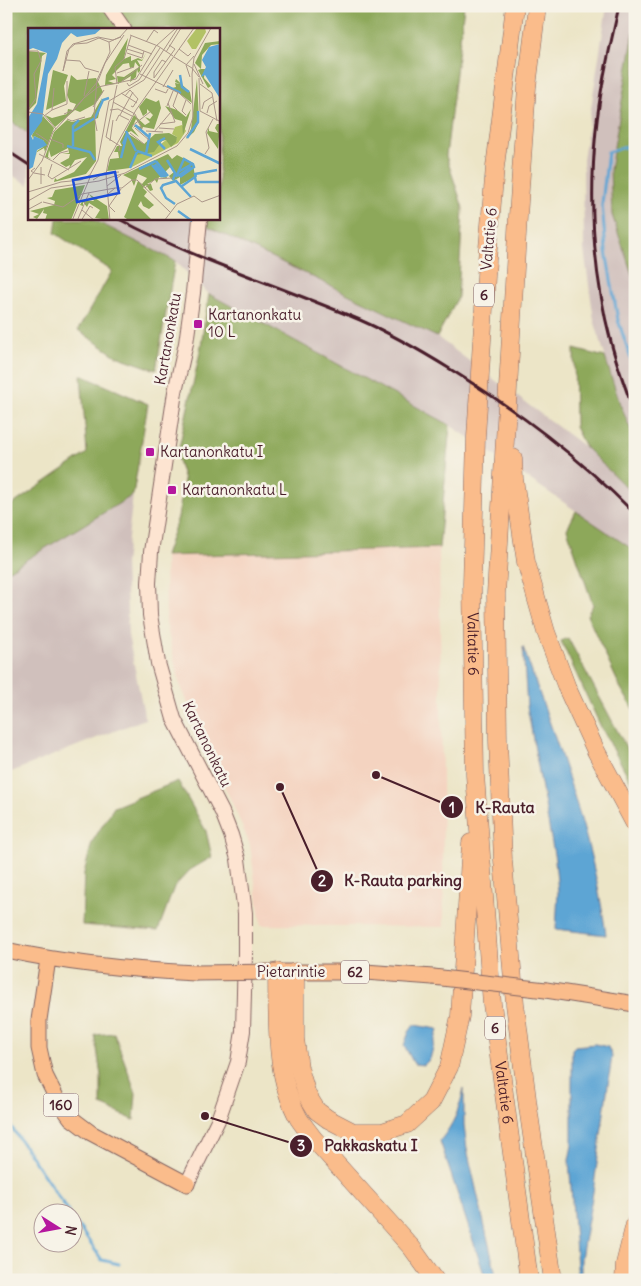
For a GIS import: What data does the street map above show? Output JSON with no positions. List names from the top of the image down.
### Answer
{
  "streets": {
    "highway": ["Valtatie 6", "6"],
    "main road": [
      "Kartanonkatu",
      "Pietarintie",
      "62",
      "160"
    ]
  },
  "crossings": [
    ["Kartanonkatu", "160"],
    ["Pietarintie", "160"]
  ],
  "places": {
    "transit": ["Kartanonkatu 10 L", "Kartanonkatu I", "Kartanonkatu L"],
    "other": ["K-Rauta", "K-Rauta parking", "Pakkaskatu I"]
  },
  "north": "right"
}
